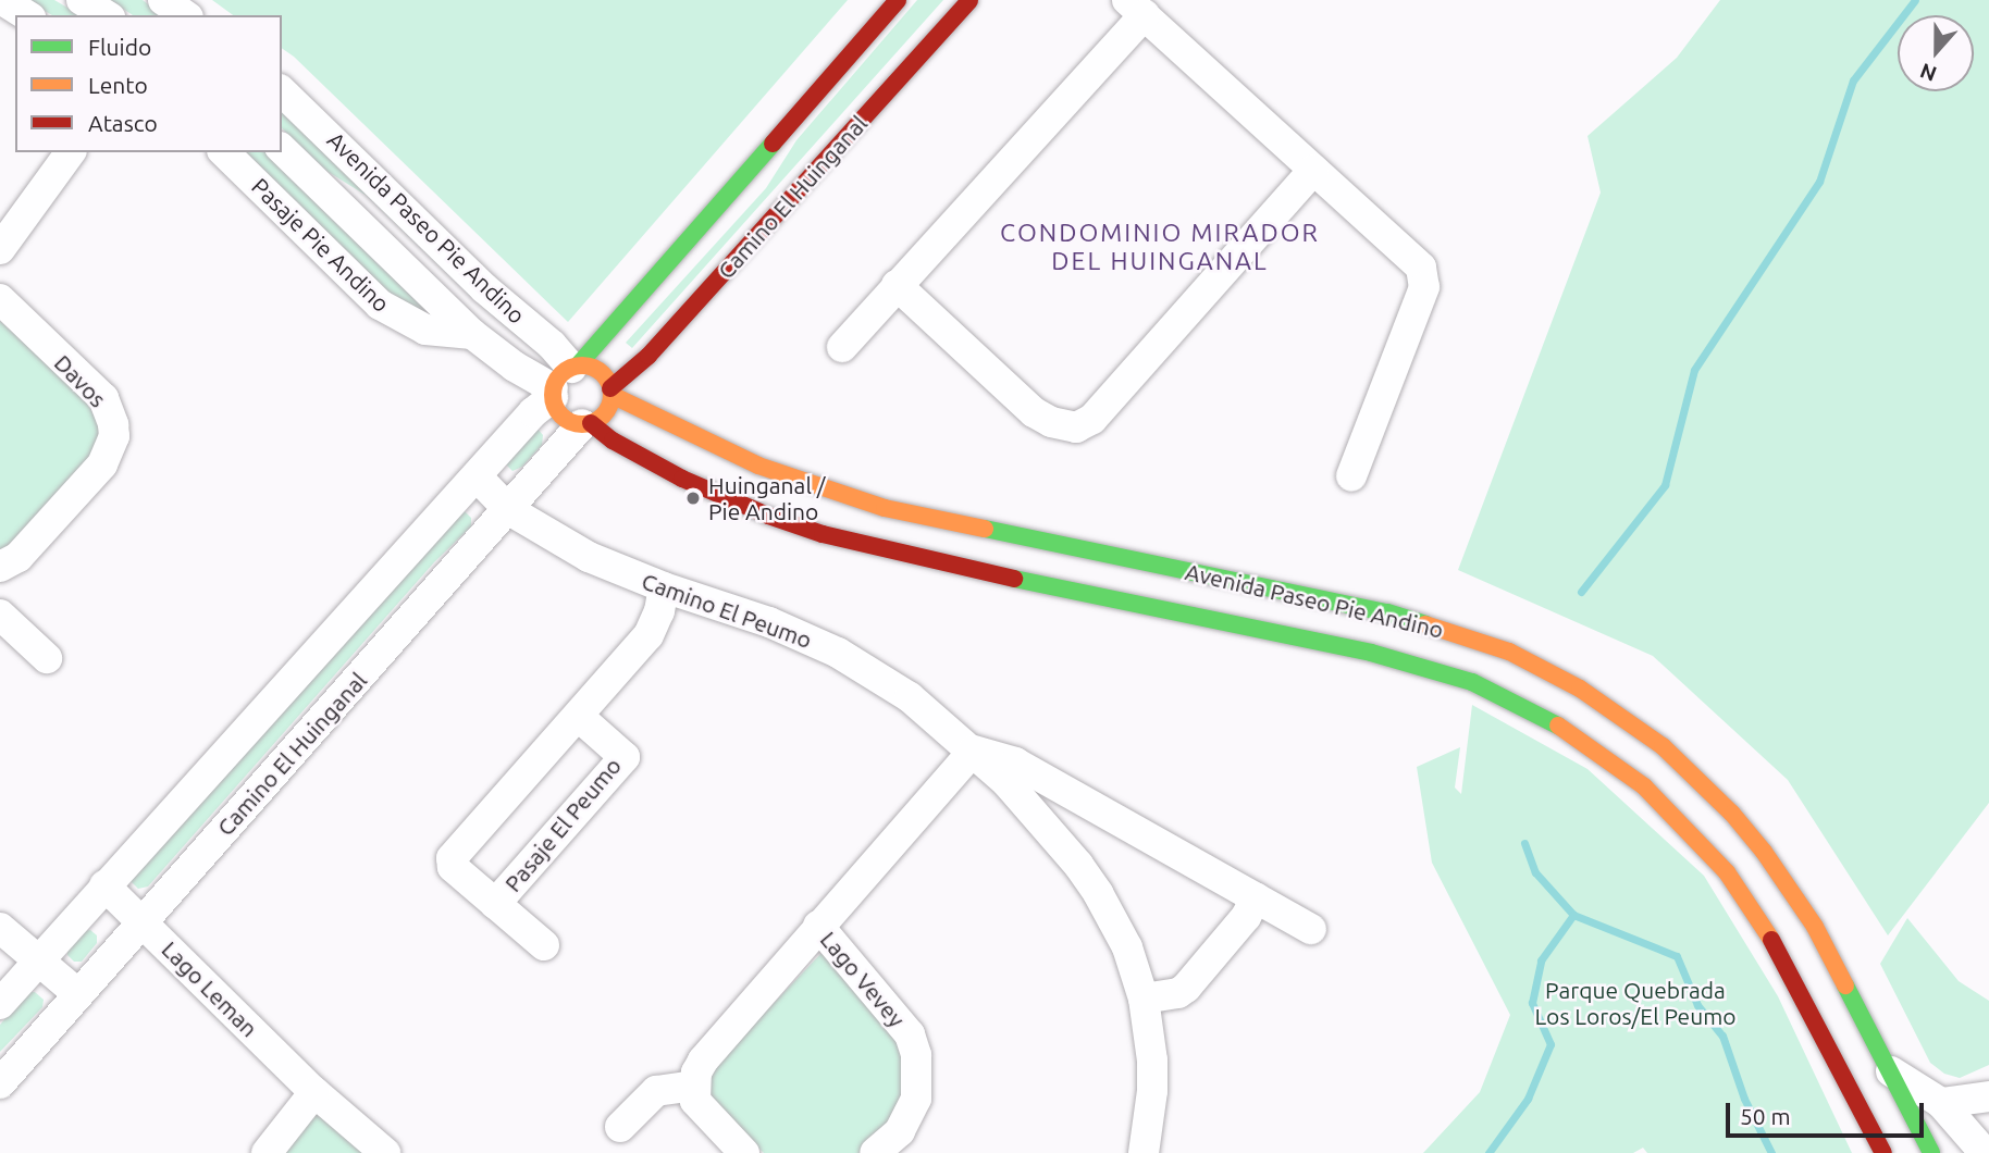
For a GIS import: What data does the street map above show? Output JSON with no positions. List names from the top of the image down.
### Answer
{
  "streets": {
    "street": [
      "Camino El Huinganal",
      "Avenida Paseo Pie Andino",
      "Pasaje Pie Andino",
      "Davos",
      "Camino El Peumo",
      "Pasaje El Peumo",
      "Lago Vevey",
      "Lago Leman"
    ]
  },
  "crossings": [
    ["Camino El Huinganal", "Avenida Paseo Pie Andino"],
    ["Camino El Huinganal", "Camino El Peumo"],
    ["Camino El Huinganal", "Lago Leman"],
    ["Avenida Paseo Pie Andino", "Pasaje Pie Andino"],
    ["Camino El Peumo", "Pasaje El Peumo"],
    ["Camino El Peumo", "Lago Vevey"]
  ],
  "districts": ["CONDOMINIO MIRADOR DEL HUINGANAL"],
  "parks": ["Parque Quebrada Los Loros/El Peumo"],
  "places": ["Huinganal / Pie Andino"],
  "legend": ["Fluido", "Lento", "Atasco"],
  "scale_bar": "50 m",
  "north": "bottom"
}
